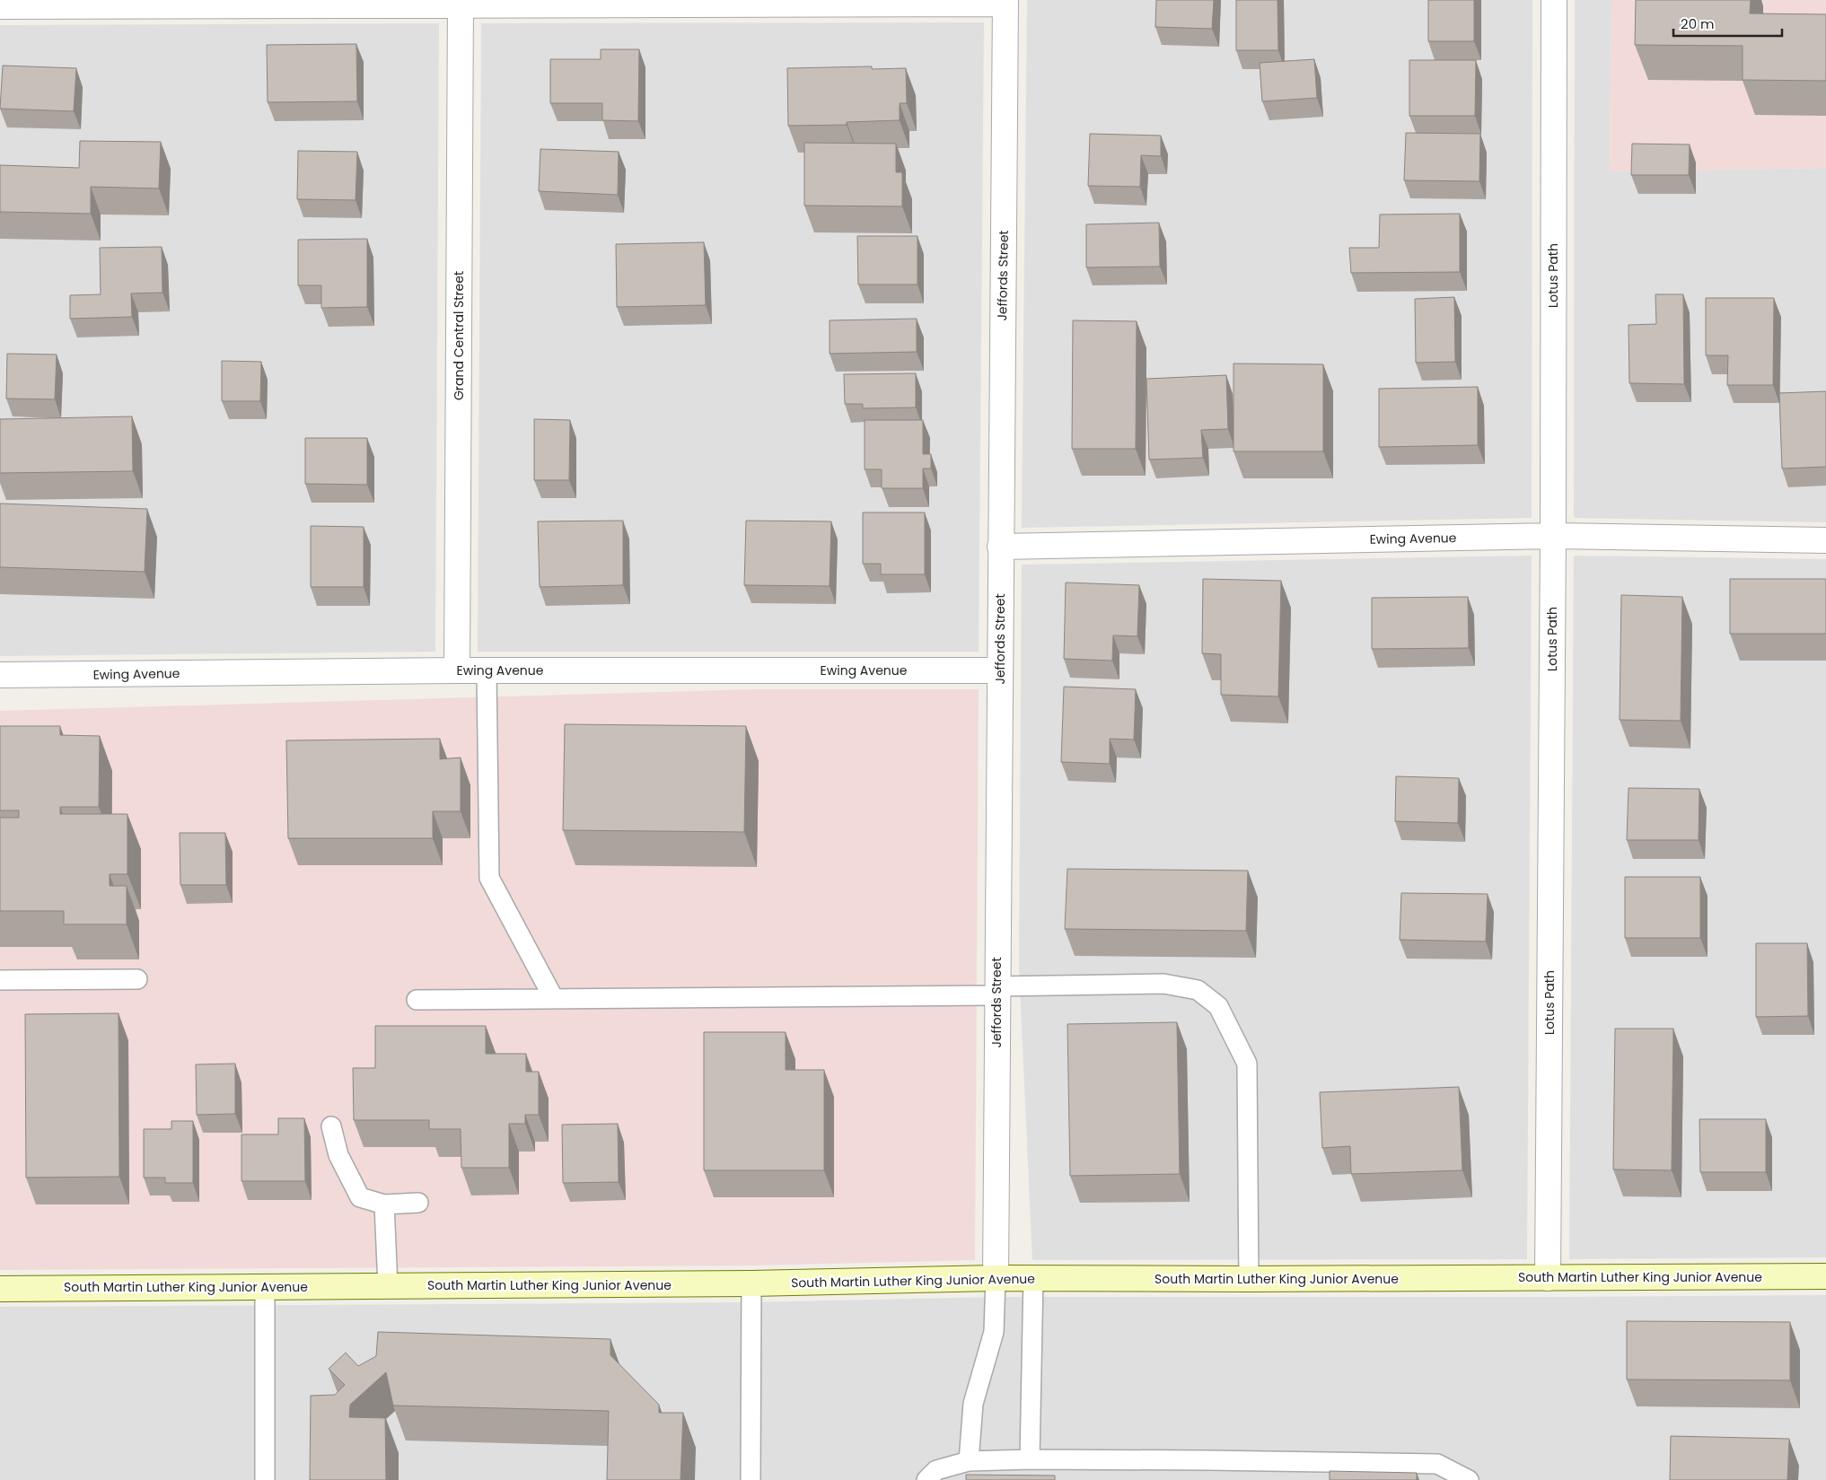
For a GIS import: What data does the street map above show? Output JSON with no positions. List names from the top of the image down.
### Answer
{
  "streets": {
    "street": [
      "Jeffords Street",
      "Lotus Path",
      "Grand Central Street",
      "Ewing Avenue",
      "South Martin Luther King Junior Avenue"
    ]
  },
  "crossings": [
    ["Jeffords Street", "Ewing Avenue"],
    ["Jeffords Street", "South Martin Luther King Junior Avenue"],
    ["Lotus Path", "Ewing Avenue"],
    ["Lotus Path", "South Martin Luther King Junior Avenue"],
    ["Grand Central Street", "Ewing Avenue"]
  ],
  "scale_bar": "20 m"
}
